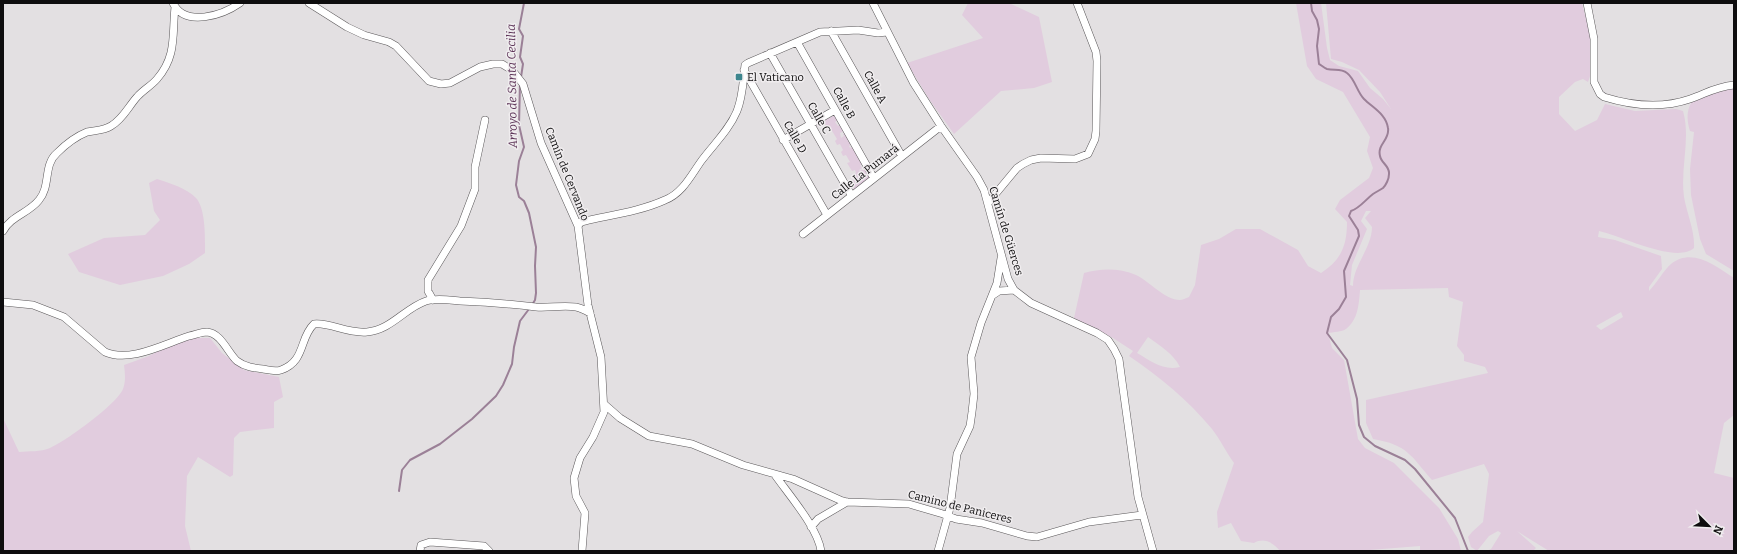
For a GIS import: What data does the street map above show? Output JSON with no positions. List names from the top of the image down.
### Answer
{
  "streets": {
    "street": [
      "Calle A",
      "Calle B",
      "Calle C",
      "Calle D",
      "Calle La Pumará",
      "Camín de Cervando",
      "Camín de Güerces",
      "Camino de Paniceres"
    ]
  },
  "crossings": [
    ["Calle D", "Calle La Pumará"],
    ["Calle La Pumará", "Camín de Güerces"],
    ["Camín de Güerces", "Camino de Paniceres"]
  ],
  "water": ["Arroyo de Santa Cecilia"],
  "places": {
    "transit": ["El Vaticano"]
  },
  "north": "bottom right"
}
